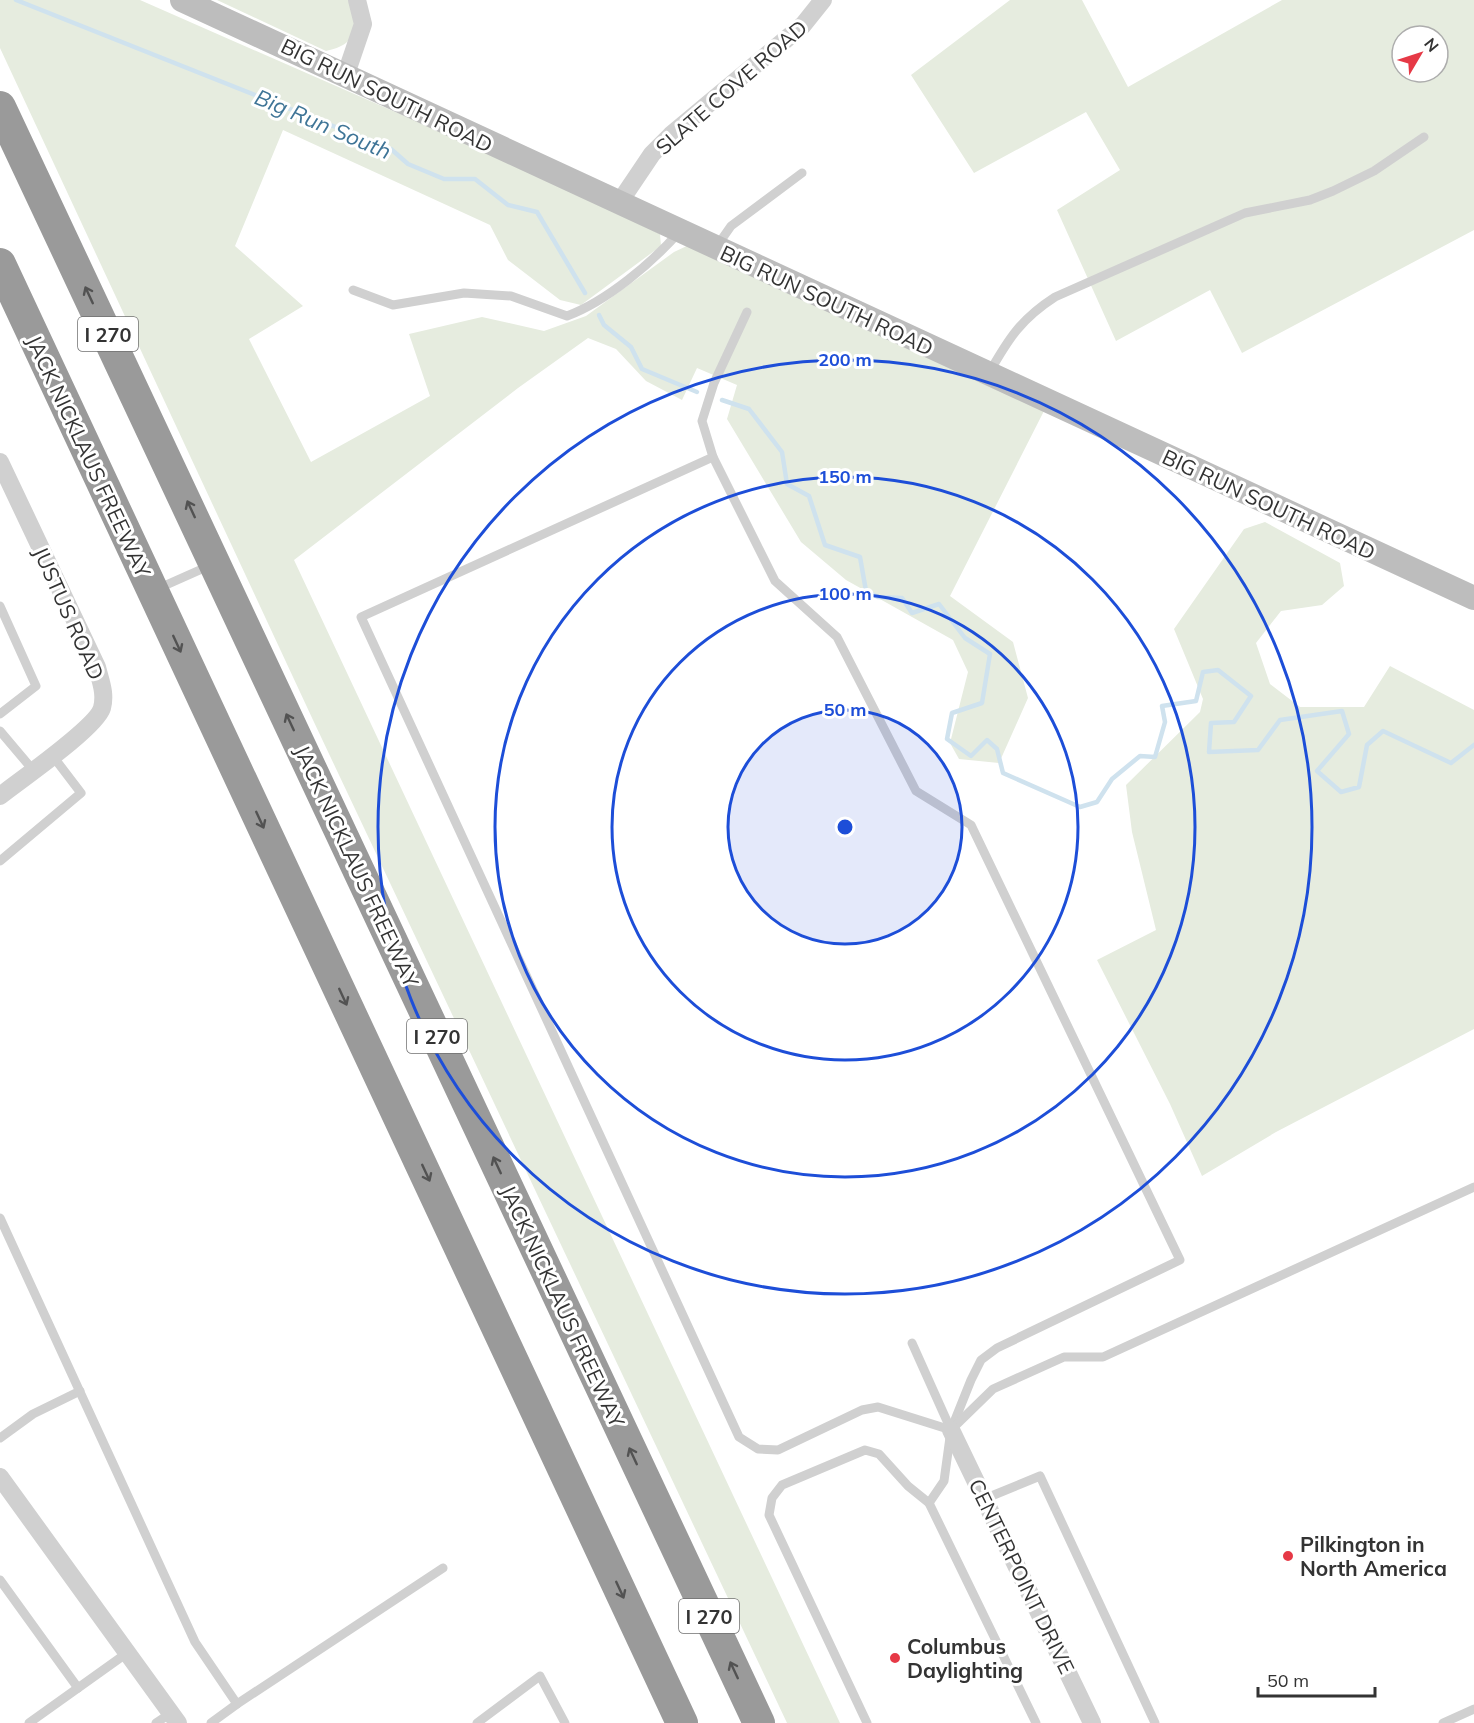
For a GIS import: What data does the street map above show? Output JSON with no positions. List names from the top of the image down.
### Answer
{
  "streets": {
    "highway": ["I 270", "JACK NICKLAUS FREEWAY"],
    "street": [
      "SLATE COVE ROAD",
      "BIG RUN SOUTH ROAD",
      "JUSTUS ROAD",
      "CENTERPOINT DRIVE"
    ]
  },
  "crossings": [
    ["SLATE COVE ROAD", "BIG RUN SOUTH ROAD"]
  ],
  "water": ["Big Run South"],
  "places": ["Pilkington in North America", "Columbus Daylighting"],
  "scale_bar": "50 m",
  "north": "top right",
  "rings": [
    "200 m",
    "150 m",
    "100 m",
    "50 m"
  ]
}
